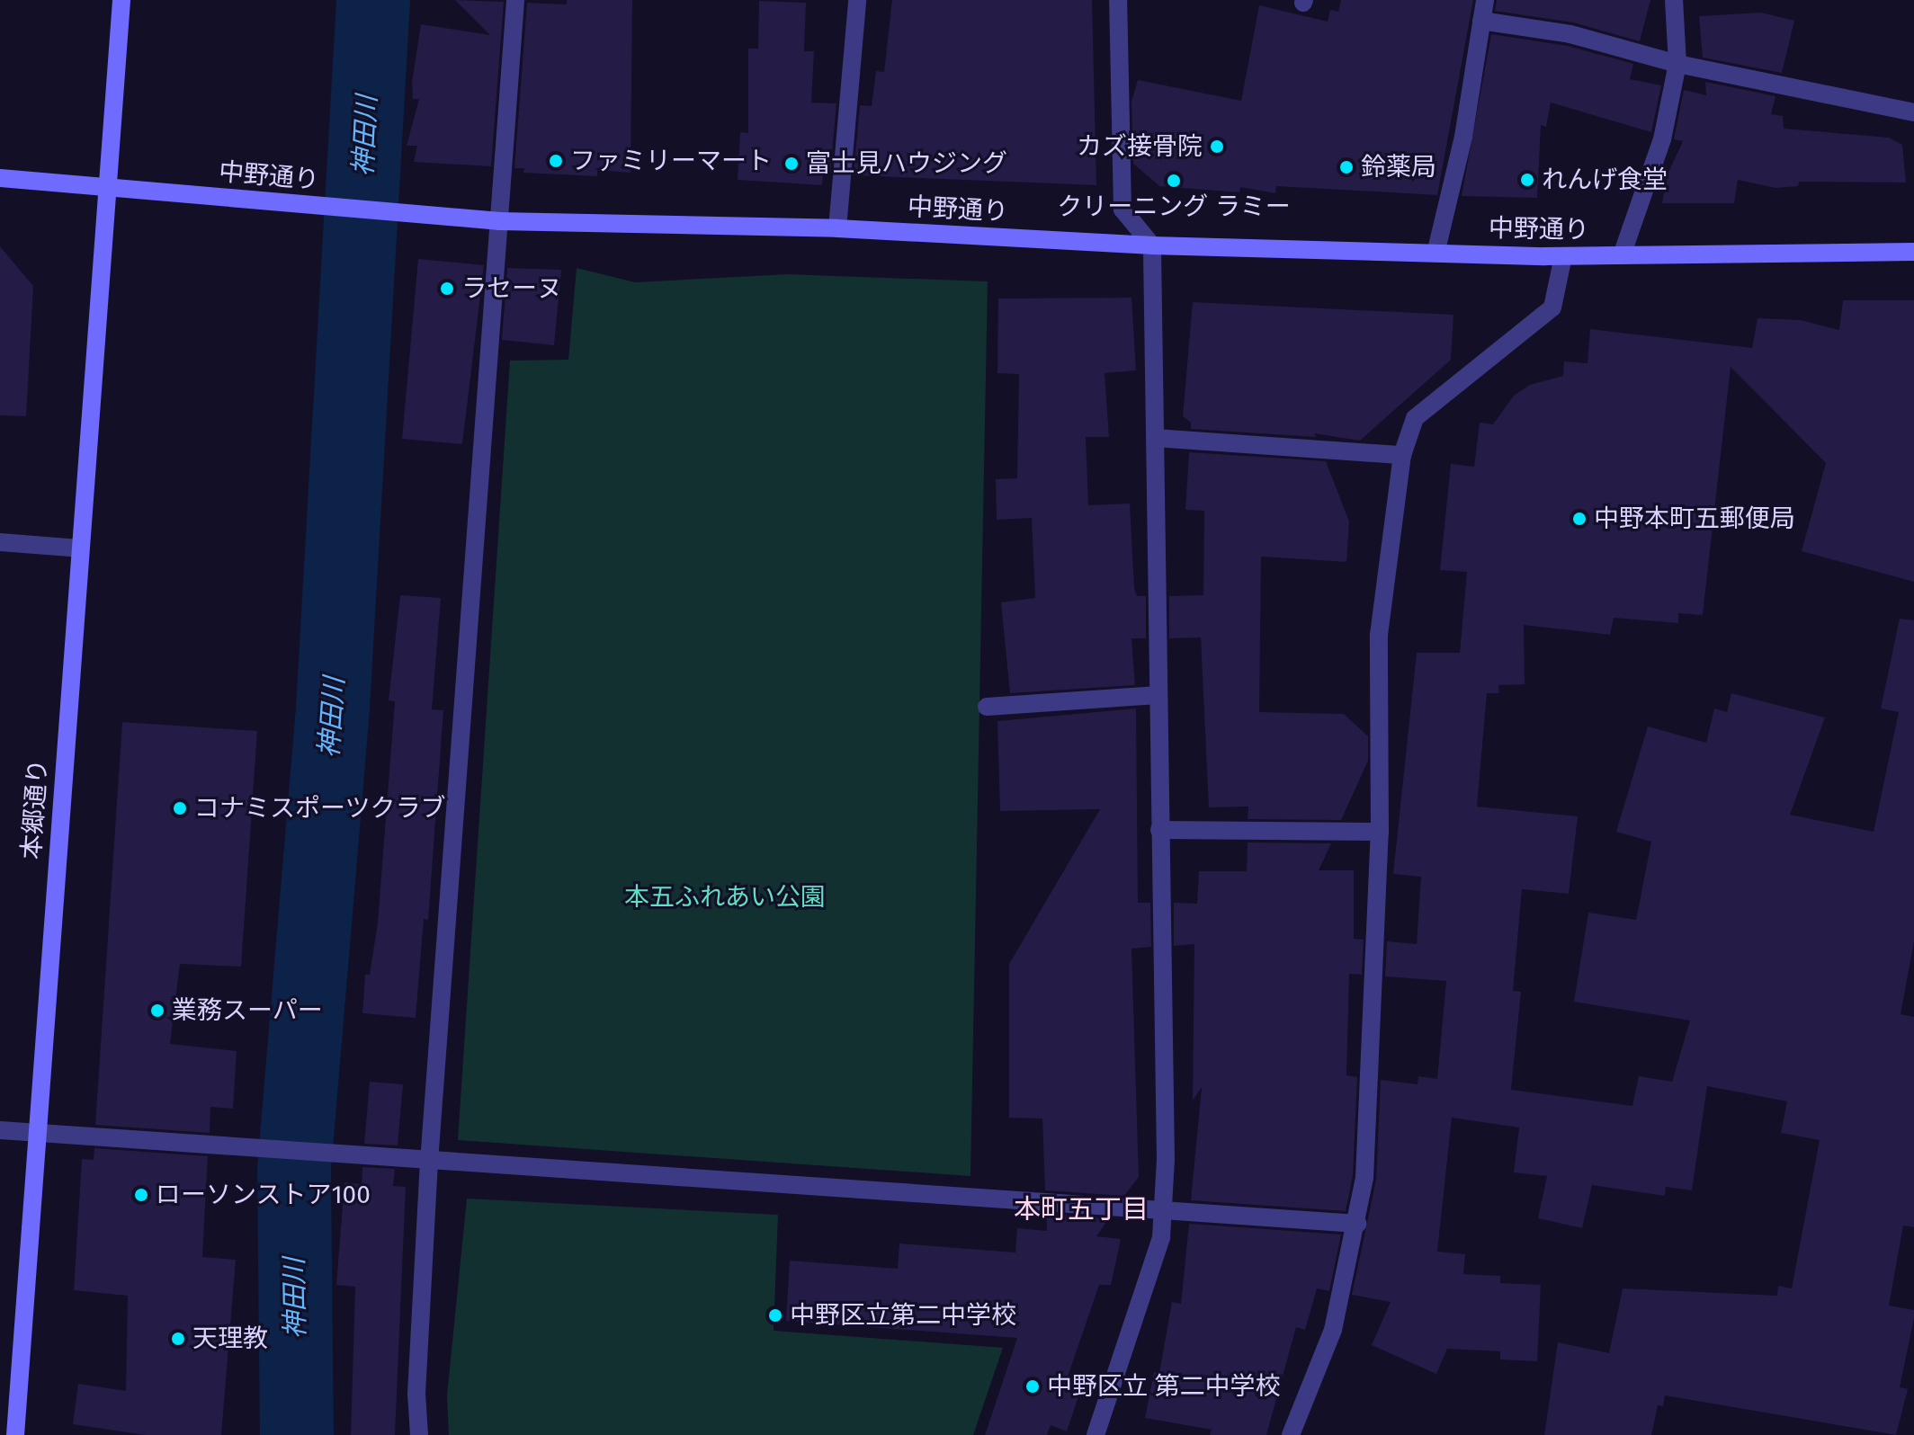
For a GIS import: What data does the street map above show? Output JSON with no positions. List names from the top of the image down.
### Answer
{
  "streets": {
    "main road": ["中野通り", "本郷通り"]
  },
  "crossings": [
    ["中野通り", "本郷通り"]
  ],
  "districts": ["本町五丁目"],
  "water": ["神田川"],
  "parks": ["本五ふれあい公園"],
  "places": [
    "カズ接骨院",
    "ファミリーマート",
    "富士見ハウジング",
    "鈴薬局",
    "れんげ食堂",
    "クリーニング ラミー",
    "ラセーヌ",
    "中野本町五郵便局",
    "コナミスポーツクラブ",
    "業務スーパー",
    "ローソンストア100",
    "中野区立第二中学校",
    "天理教",
    "中野区立 第二中学校"
  ]
}
